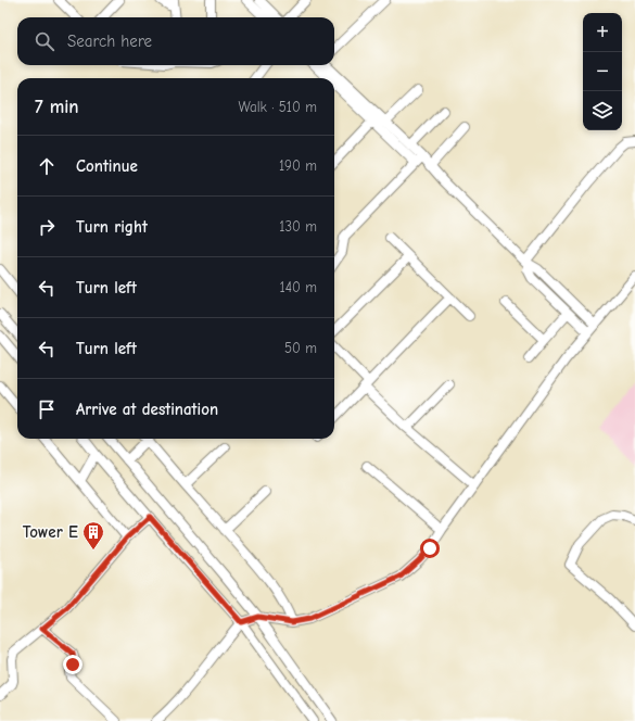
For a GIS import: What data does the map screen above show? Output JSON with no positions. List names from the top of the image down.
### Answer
{
  "places": {
    "building": ["Tower E"]
  },
  "page": {
    "map_buttons": ["+", "−"],
    "search": "Search here",
    "heading": ["7 min", "Walk · 510 m"],
    "list": [
      ["Continue", "190 m"],
      ["Turn right", "130 m"],
      ["Turn left", "140 m"],
      ["Turn left", "50 m"],
      "Arrive at destination"
    ]
  }
}
